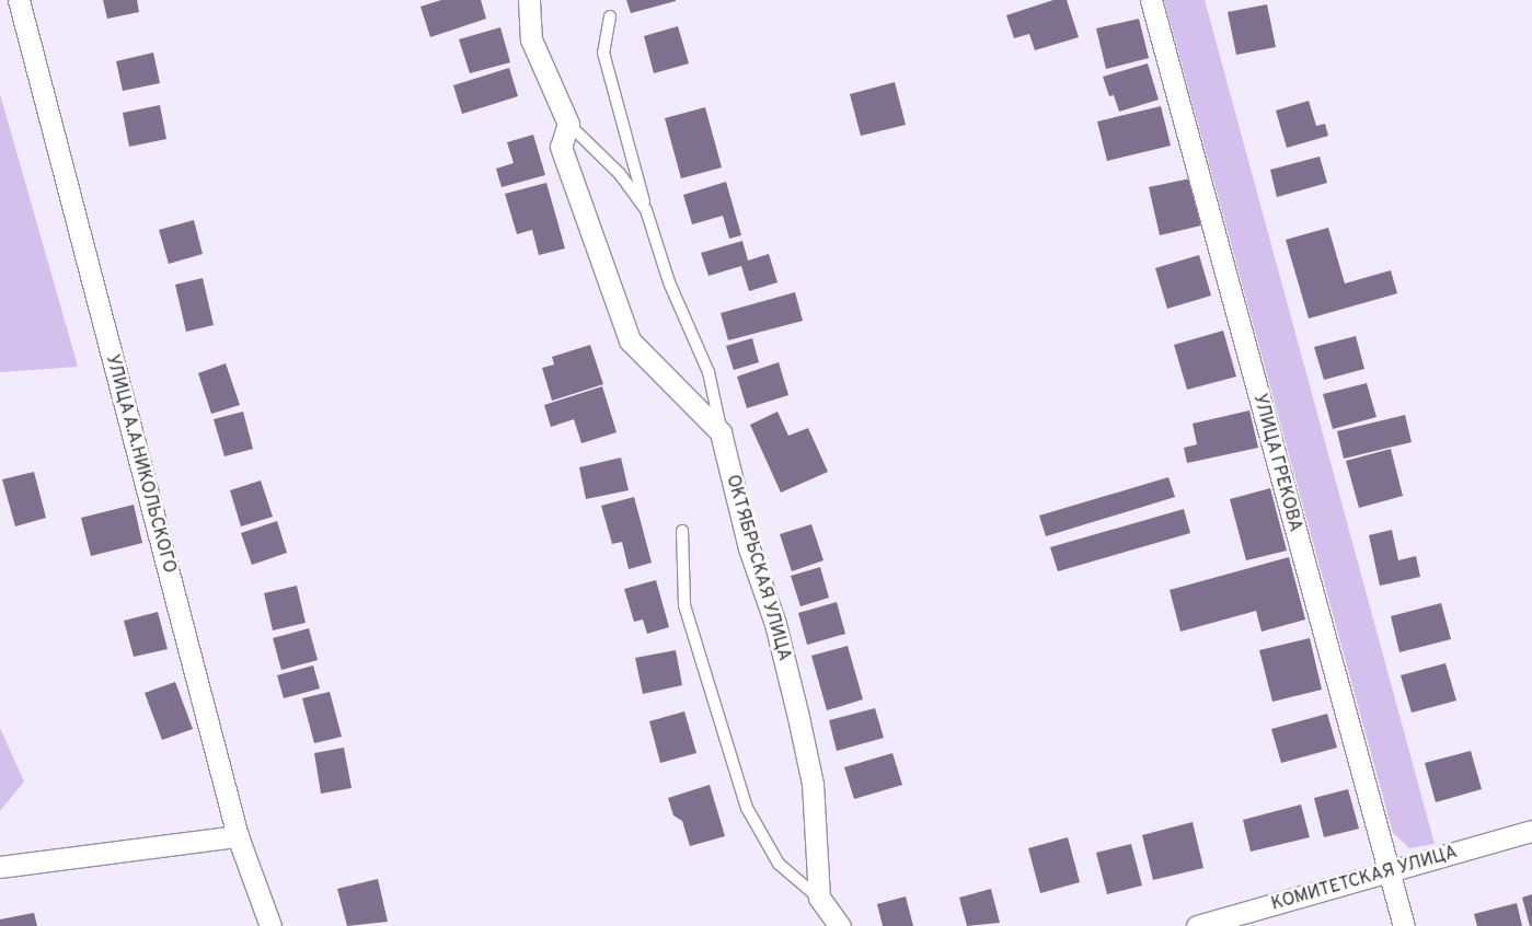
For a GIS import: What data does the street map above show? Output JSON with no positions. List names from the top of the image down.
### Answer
{
  "streets": {
    "street": [
      "УЛИЦА ГРЕКОВА",
      "УЛИЦА А.А.НИКОЛЬСКОГО",
      "ОКТЯБРЬСКАЯ УЛИЦА",
      "КОМИТЕТСКАЯ УЛИЦА"
    ]
  },
  "crossings": [
    ["УЛИЦА ГРЕКОВА", "КОМИТЕТСКАЯ УЛИЦА"]
  ]
}
